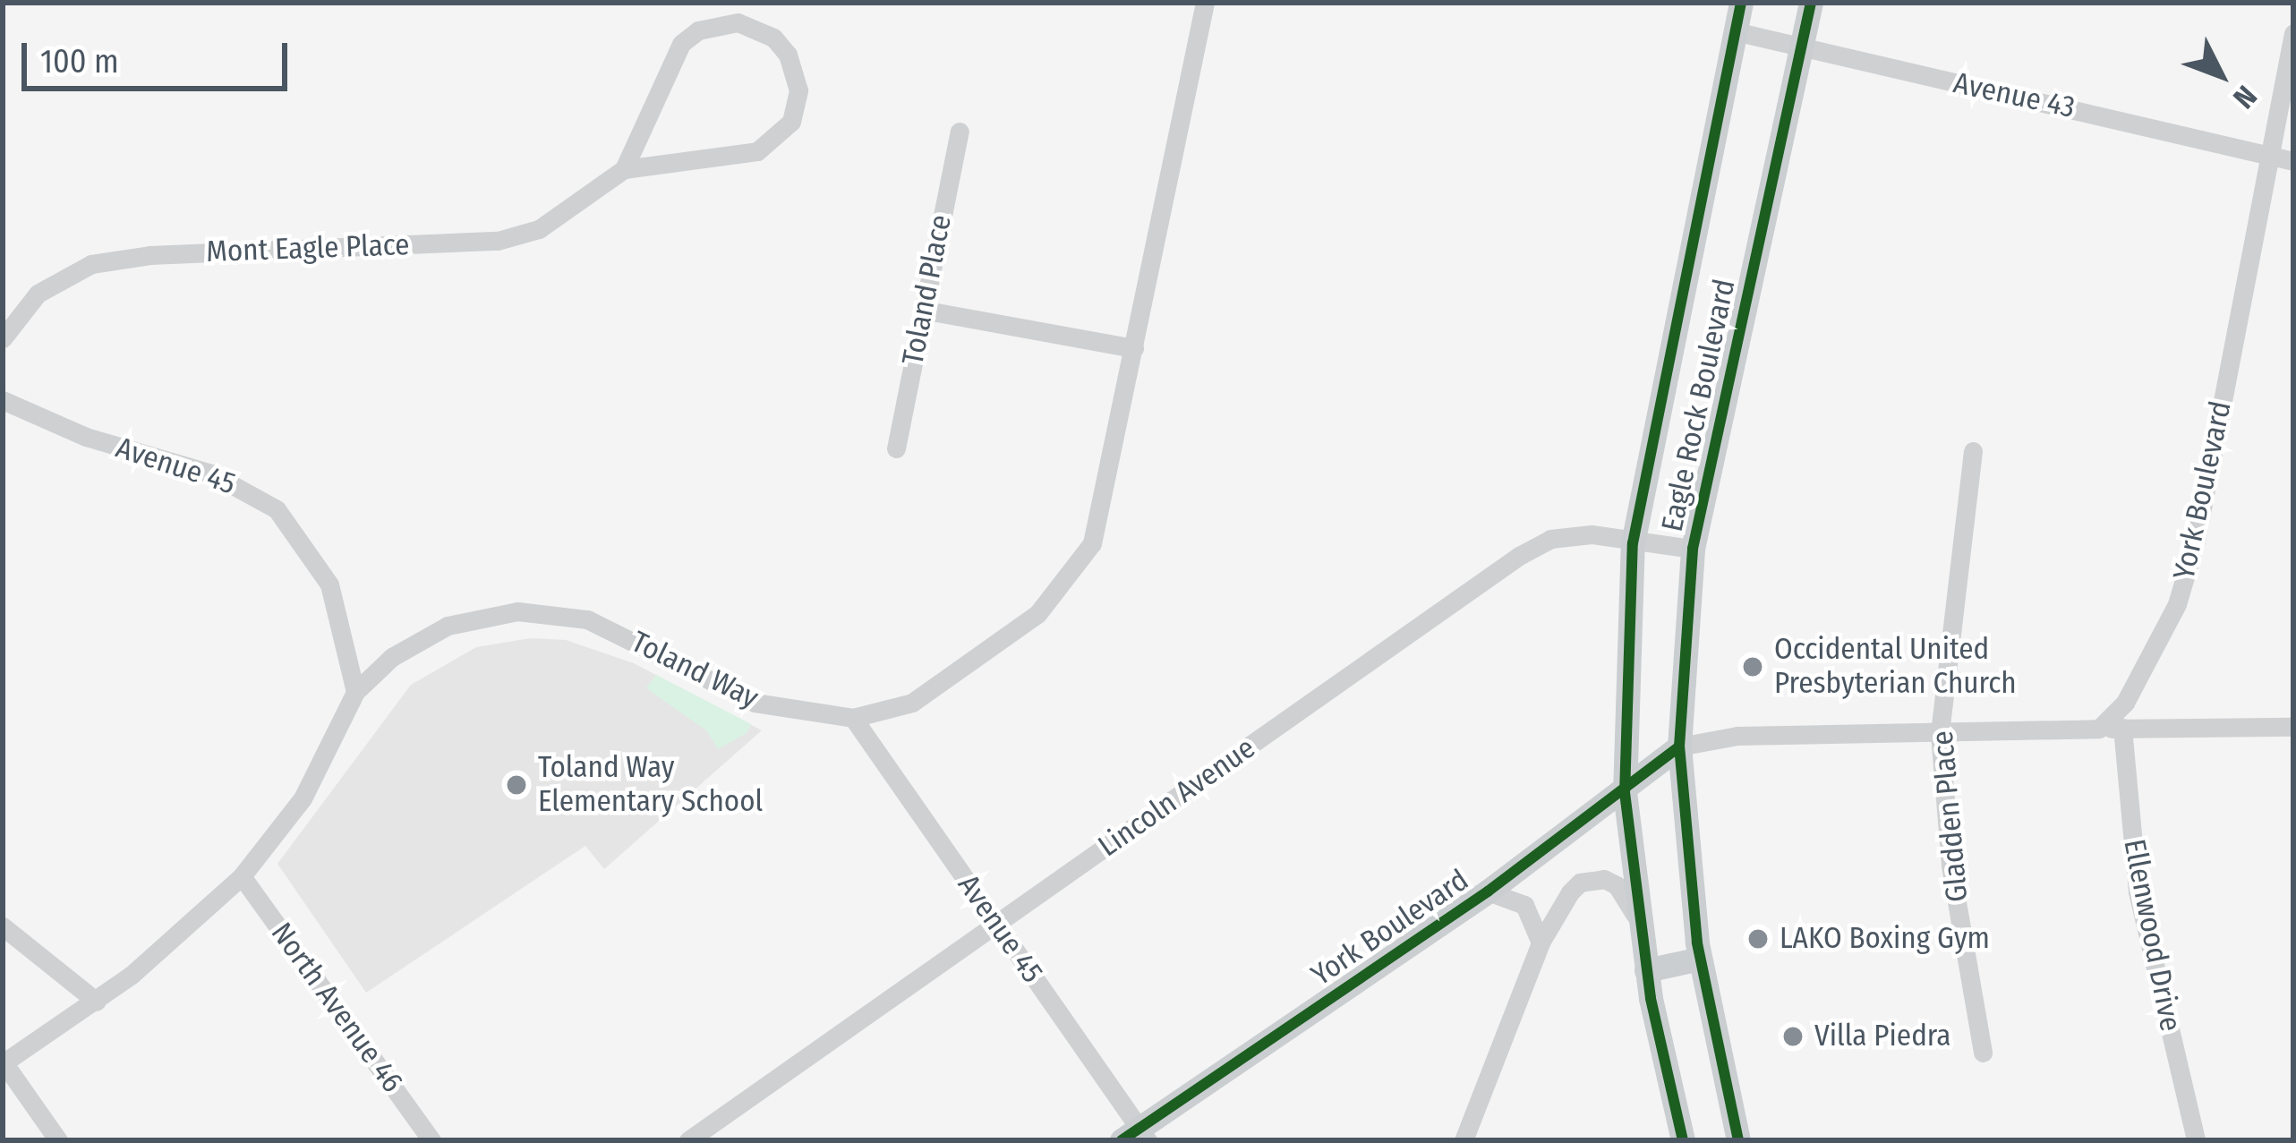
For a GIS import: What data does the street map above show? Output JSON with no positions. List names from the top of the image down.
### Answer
{
  "streets": {
    "main road": ["Eagle Rock Boulevard", "York Boulevard"],
    "street": [
      "Avenue 43",
      "Mont Eagle Place",
      "Toland Place",
      "Avenue 45",
      "Toland Way",
      "Lincoln Avenue",
      "Gladden Place",
      "Ellenwood Drive",
      "North Avenue 46"
    ]
  },
  "crossings": [
    ["Avenue 43", "Eagle Rock Boulevard"],
    ["Avenue 43", "York Boulevard"],
    ["Eagle Rock Boulevard", "York Boulevard"],
    ["Eagle Rock Boulevard", "Lincoln Avenue"],
    ["Avenue 45", "York Boulevard"],
    ["Avenue 45", "Toland Way"],
    ["Avenue 45", "Lincoln Avenue"],
    ["Toland Way", "North Avenue 46"]
  ],
  "places": [
    "Occidental United Presbyterian Church",
    "Toland Way Elementary School",
    "LAKO Boxing Gym",
    "Villa Piedra"
  ],
  "scale_bar": "100 m",
  "north": "bottom right"
}
